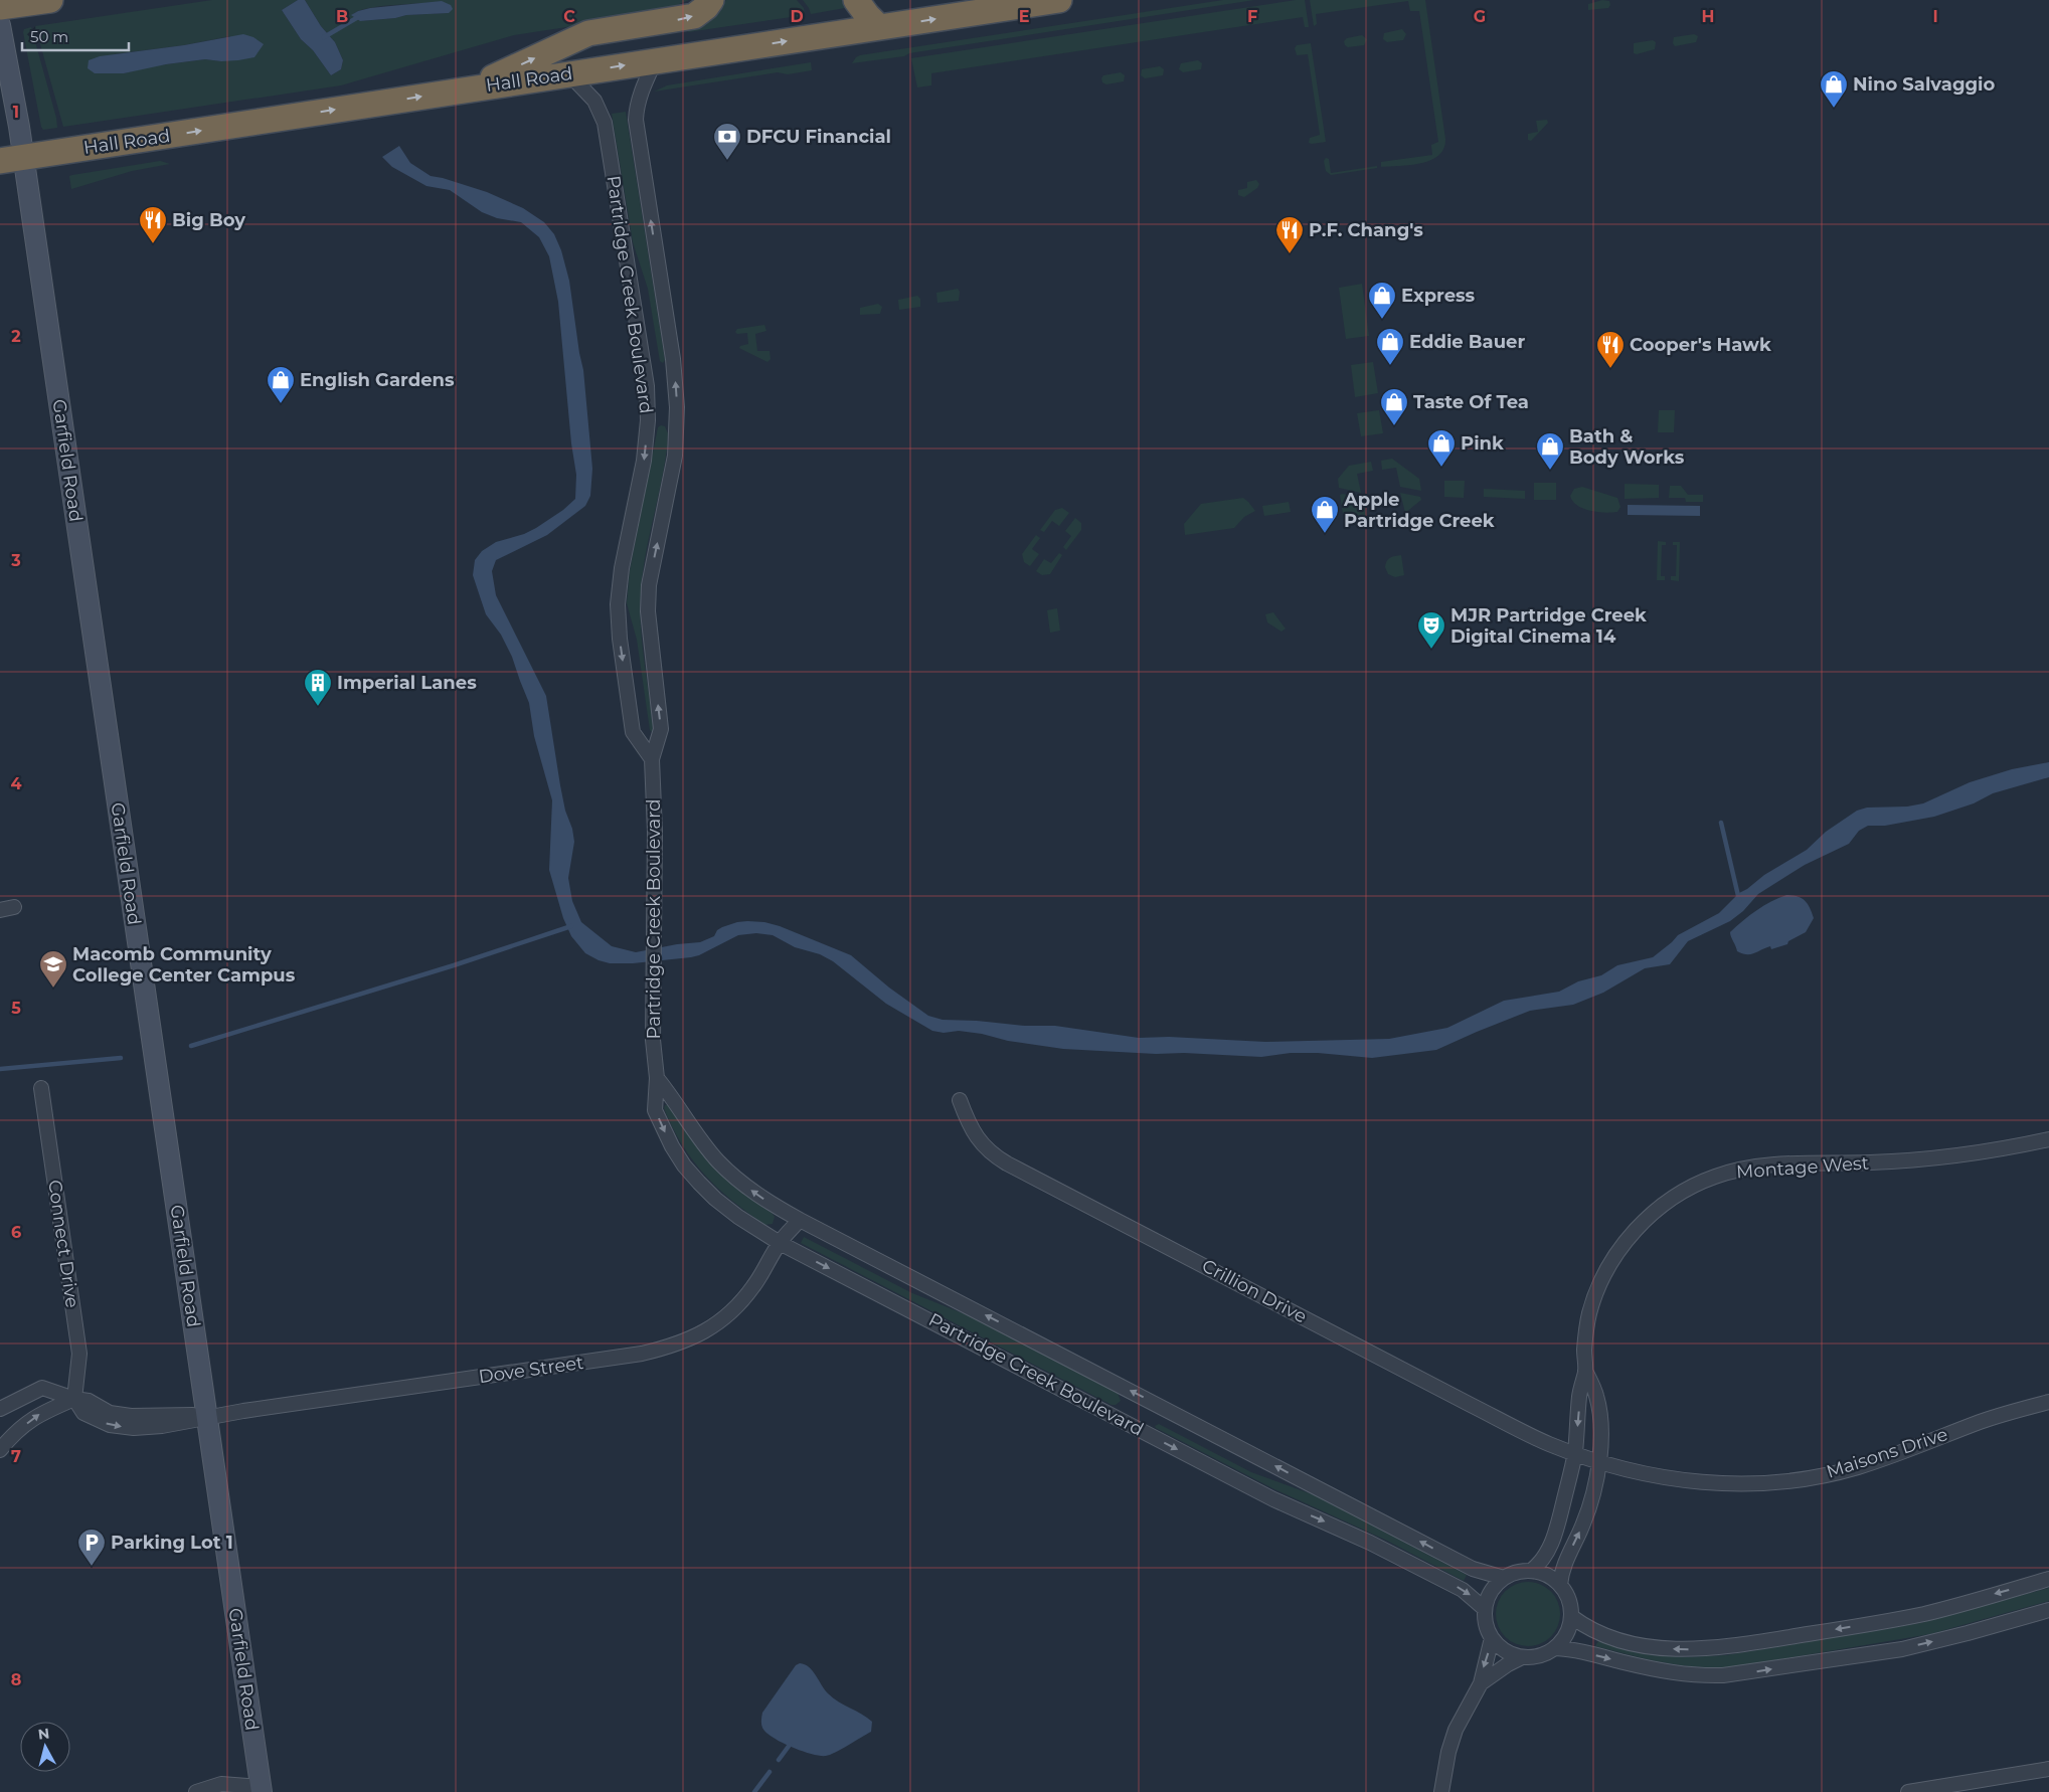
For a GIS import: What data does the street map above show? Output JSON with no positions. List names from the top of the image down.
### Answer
{
  "streets": {
    "highway": ["Hall Road"],
    "main road": ["Garfield Road"],
    "street": [
      "Partridge Creek Boulevard",
      "Montage West",
      "Connect Drive",
      "Crillion Drive",
      "Dove Street",
      "Maisons Drive"
    ]
  },
  "crossings": [
    ["Hall Road", "Partridge Creek Boulevard"],
    ["Hall Road", "Garfield Road"],
    ["Partridge Creek Boulevard", "Montage West"],
    ["Partridge Creek Boulevard", "Dove Street"],
    ["Garfield Road", "Dove Street"],
    ["Montage West", "Crillion Drive"],
    ["Montage West", "Maisons Drive"],
    ["Connect Drive", "Dove Street"],
    ["Crillion Drive", "Maisons Drive"]
  ],
  "one_way": ["Hall Road"],
  "places": {
    "shop": [
      "Nino Salvaggio",
      "Express",
      "Eddie Bauer",
      "English Gardens",
      "Taste Of Tea",
      "Pink",
      "Bath & Body Works",
      "Apple Partridge Creek"
    ],
    "bank": ["DFCU Financial"],
    "restaurant": ["Big Boy", "P.F. Chang's", "Cooper's Hawk"],
    "theatre": ["MJR Partridge Creek Digital Cinema 14"],
    "building": ["Imperial Lanes"],
    "school or university": ["Macomb Community College Center Campus"],
    "parking": ["Parking Lot 1"]
  },
  "scale_bar": "50 m",
  "north": "top",
  "grid": {
    "columns": [
      "B",
      "C",
      "D",
      "E",
      "F",
      "G",
      "H",
      "I"
    ],
    "rows": [
      "1",
      "2",
      "3",
      "4",
      "5",
      "6",
      "7",
      "8"
    ]
  }
}
